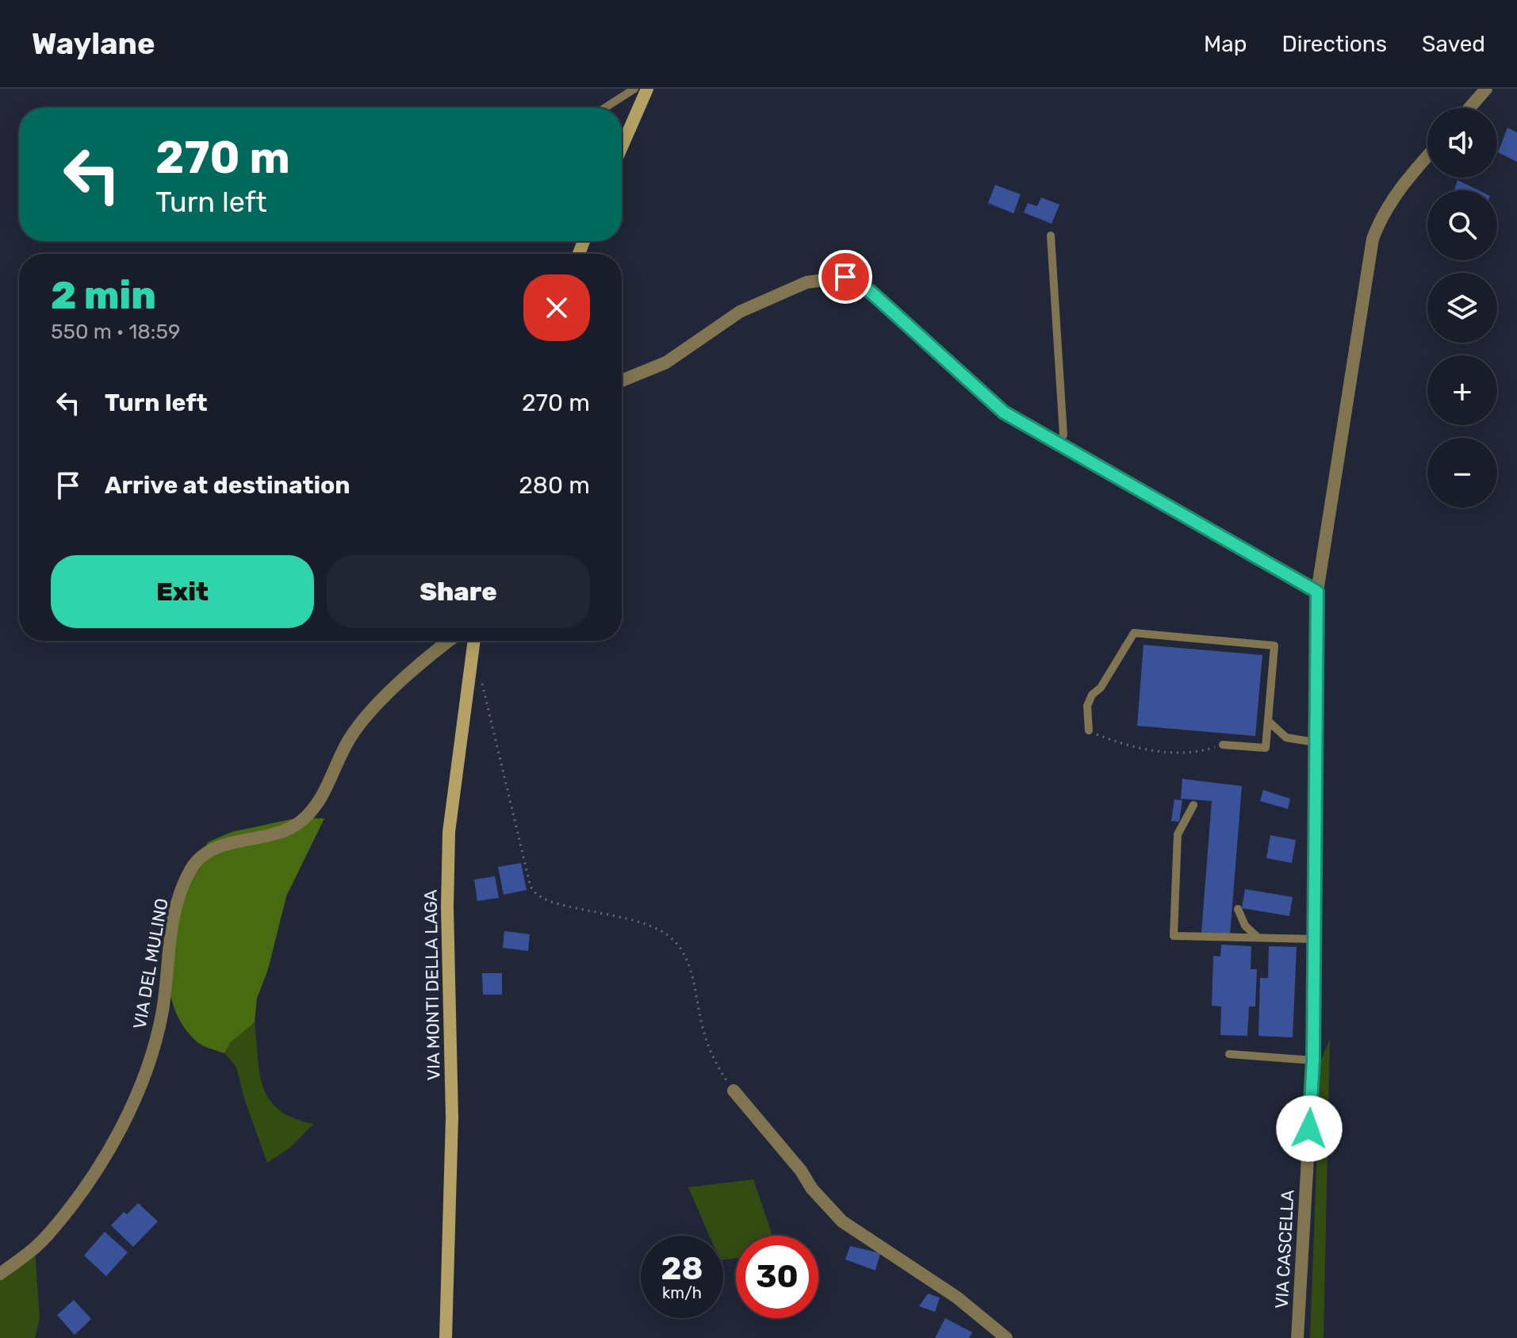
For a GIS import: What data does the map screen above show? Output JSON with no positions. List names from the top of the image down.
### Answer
{
  "streets": {
    "street": ["VIA DEL MULINO", "VIA MONTI DELLA LAGA", "VIA CASCELLA"]
  },
  "page": {
    "header": "Waylane",
    "nav": ["Map", "Directions", "Saved"],
    "map_buttons": ["+", "−"],
    "turn": ["270 m", "Turn left"],
    "heading": ["2 min", "550 m · 18:59"],
    "list": [
      {
        "name": "Turn left",
        "value": "270 m"
      },
      {
        "name": "Arrive at destination",
        "value": "280 m"
      }
    ],
    "buttons": ["Exit", "Share"],
    "speed": "28 km/h",
    "limit": "30"
  }
}
